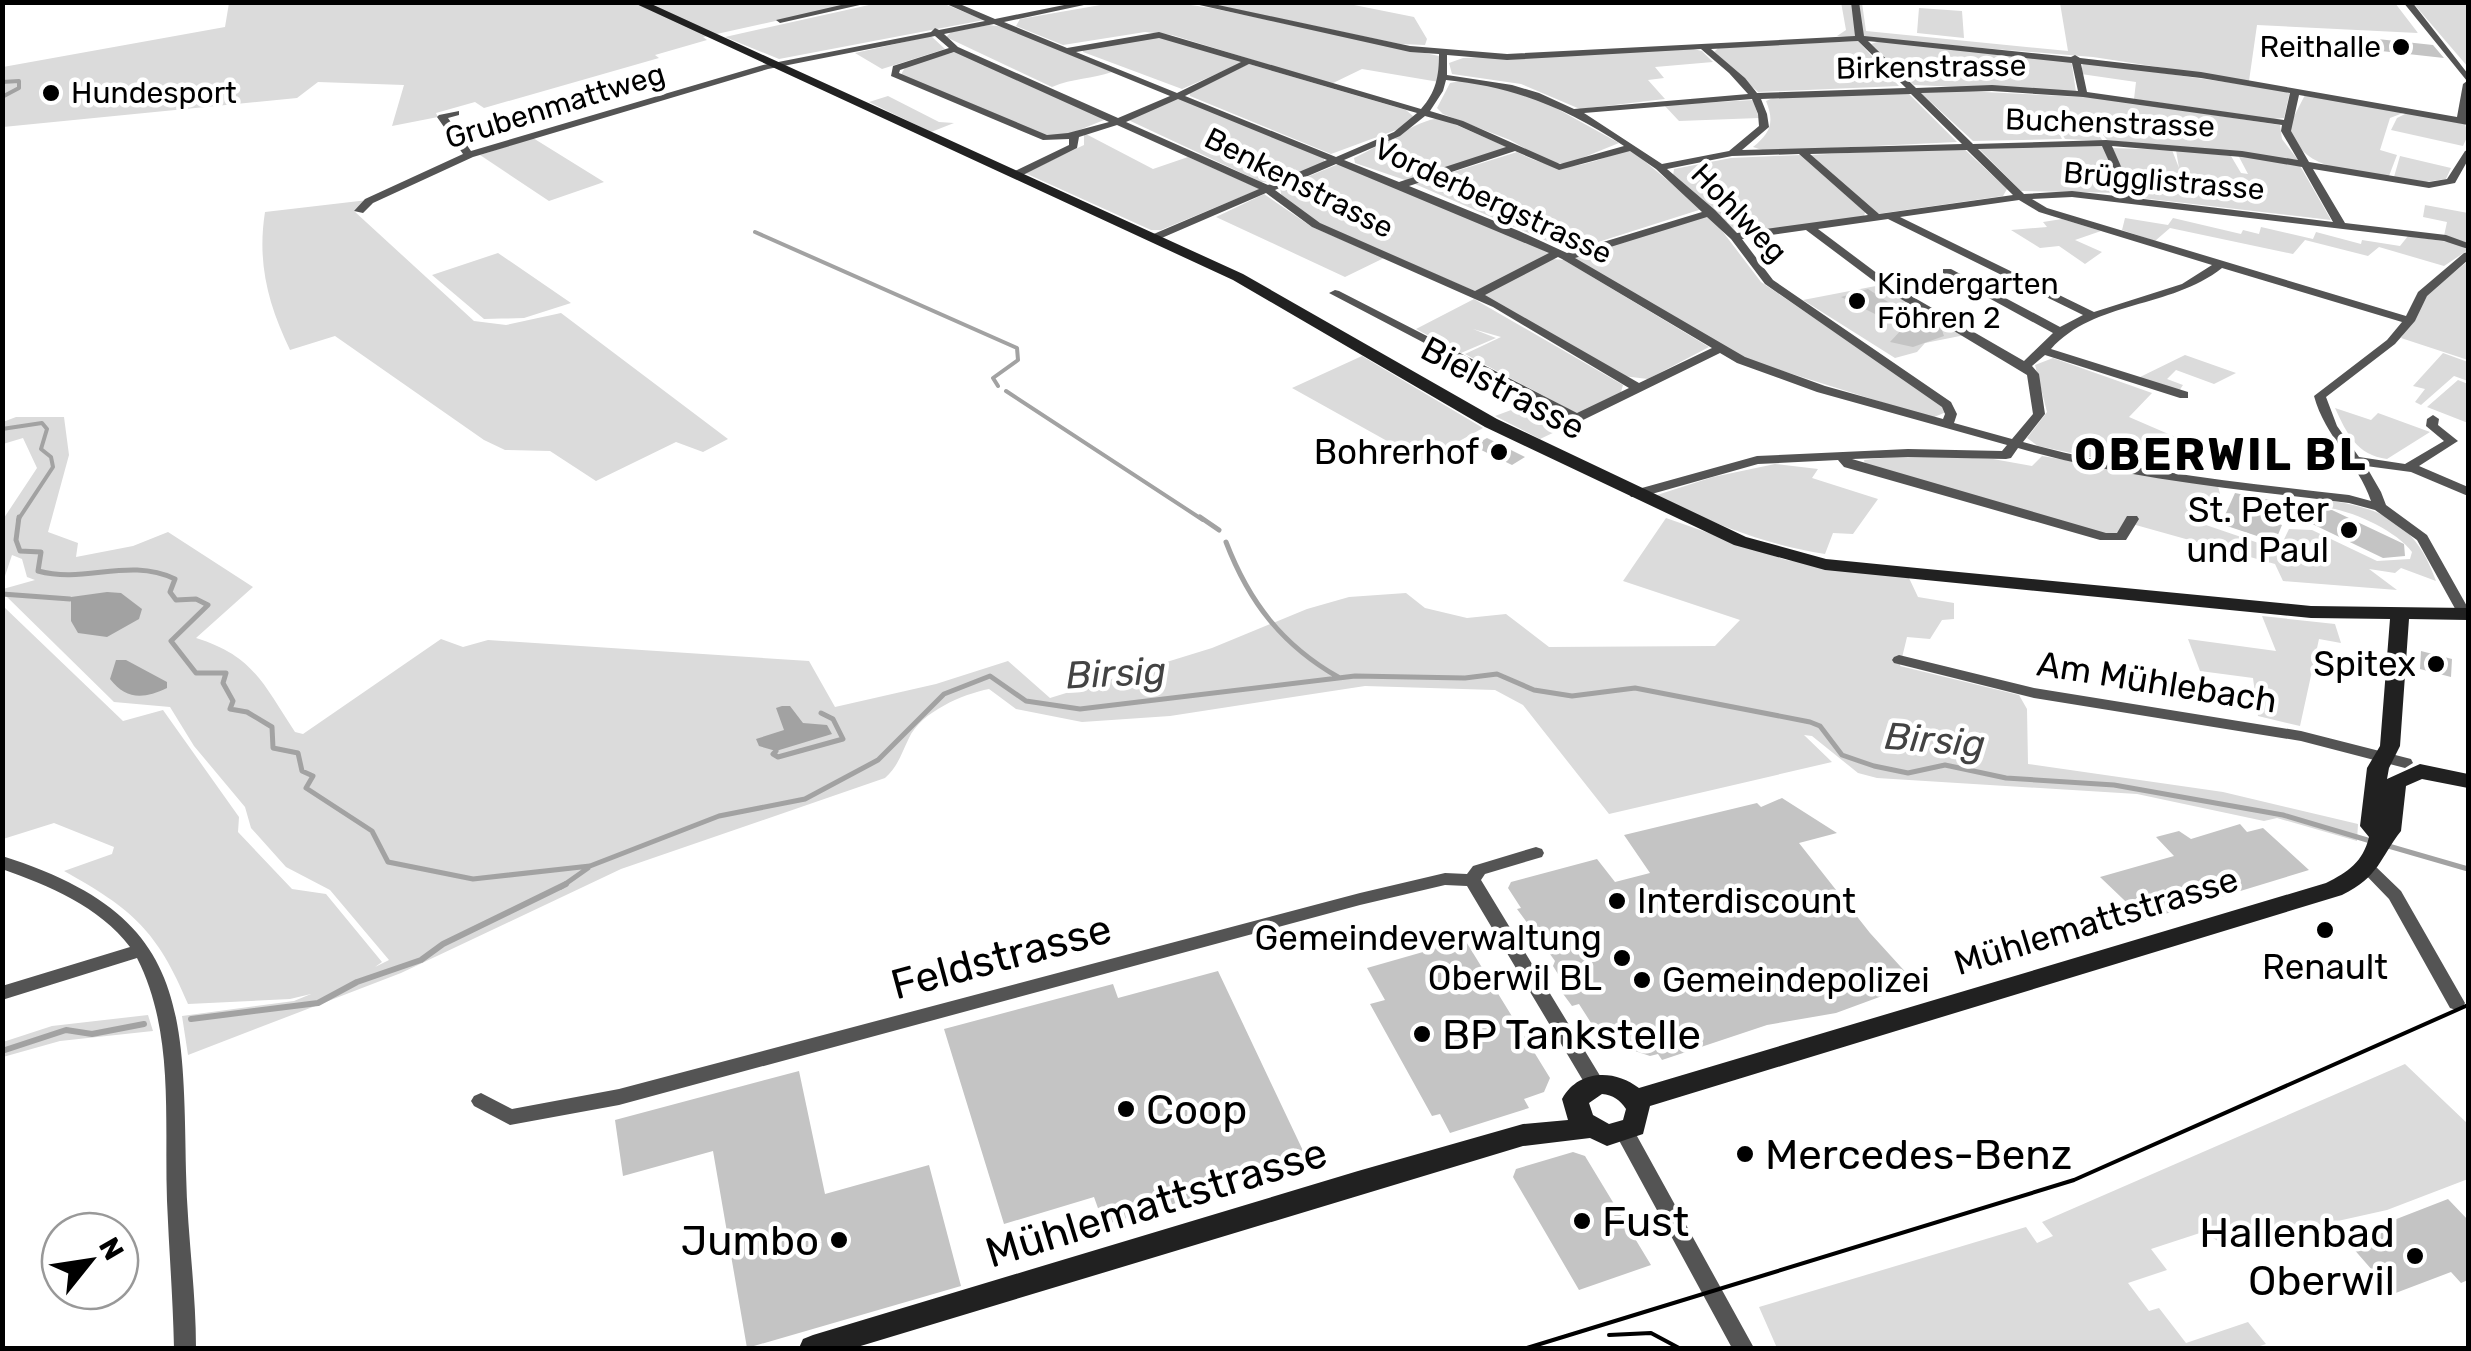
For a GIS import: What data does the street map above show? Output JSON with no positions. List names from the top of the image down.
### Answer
{
  "streets": {
    "main road": ["Bielstrasse", "Mühlemattstrasse"],
    "street": [
      "Birkenstrasse",
      "Grubenmattweg",
      "Buchenstrasse",
      "Brügglistrasse",
      "Benkenstrasse",
      "Vorderbergstrasse",
      "Hohlweg",
      "Am Mühlebach",
      "Feldstrasse"
    ]
  },
  "crossings": [
    ["Birkenstrasse", "Hohlweg"],
    ["Grubenmattweg", "Benkenstrasse"],
    ["Grubenmattweg", "Vorderbergstrasse"],
    ["Grubenmattweg", "Bielstrasse"],
    ["Buchenstrasse", "Hohlweg"],
    ["Brügglistrasse", "Hohlweg"],
    ["Vorderbergstrasse", "Hohlweg"]
  ],
  "districts": ["OBERWIL BL"],
  "water": ["Birsig"],
  "places": [
    "Reithalle",
    "Hundesport",
    "Kindergarten Föhren 2",
    "Bohrerhof",
    "St. Peter und Paul",
    "Spitex",
    "Interdiscount",
    "Renault",
    "Gemeindeverwaltung Oberwil BL",
    "Gemeindepolizei",
    "BP Tankstelle",
    "Coop",
    "Mercedes-Benz",
    "Fust",
    "Jumbo",
    "Hallenbad Oberwil"
  ],
  "north": "top right"
}
